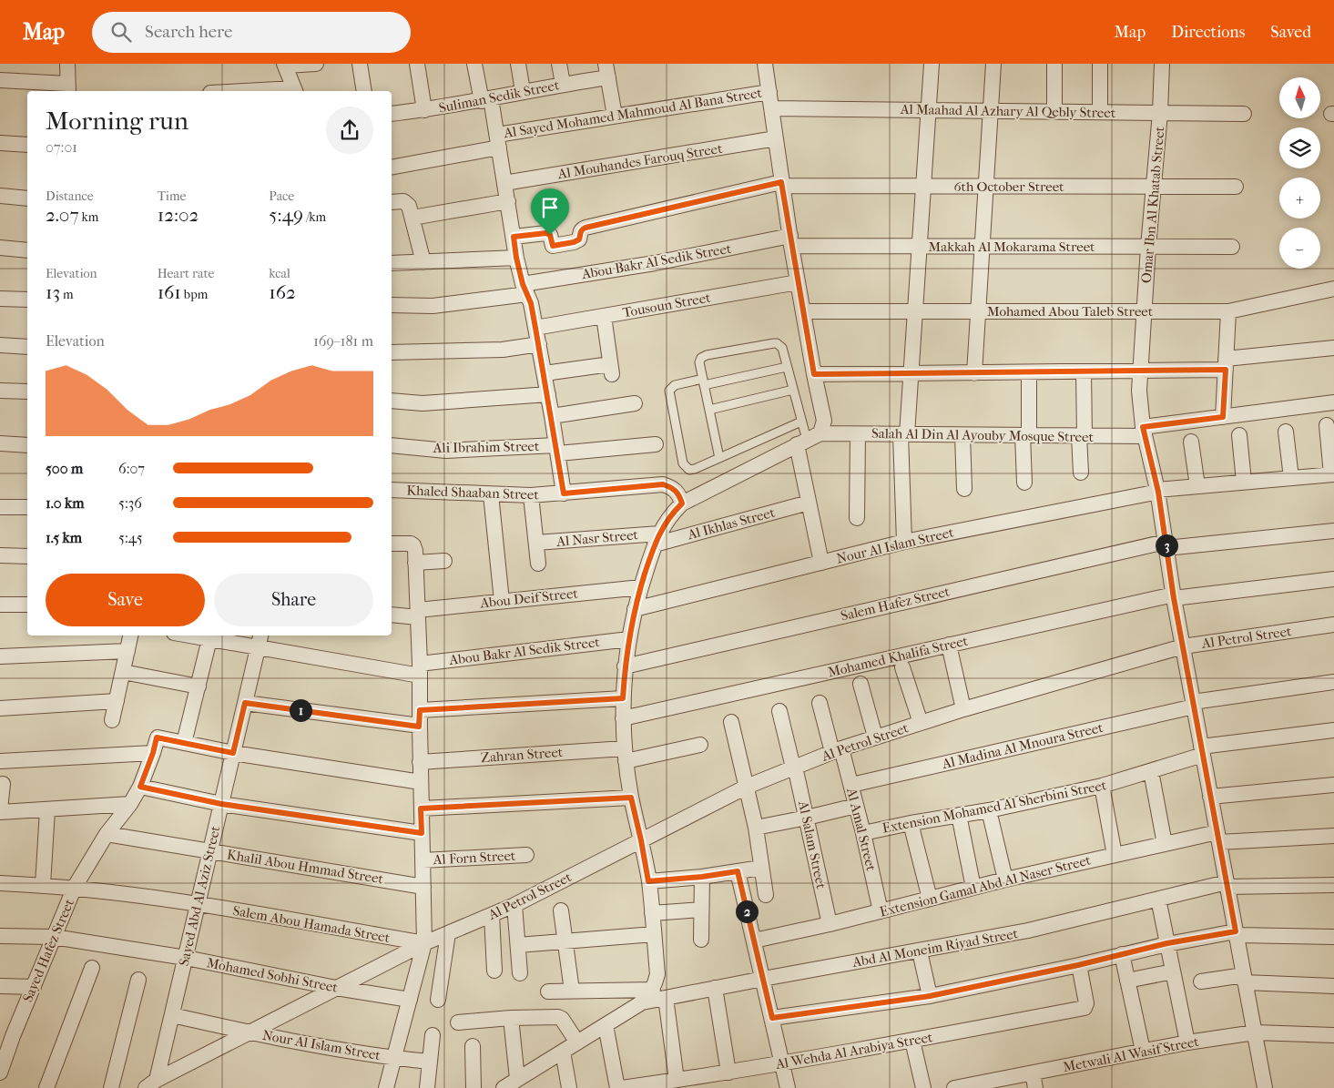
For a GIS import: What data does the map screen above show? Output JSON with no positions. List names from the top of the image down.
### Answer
{
  "streets": {
    "street": [
      "Suliman Sedik Street",
      "Al Maahad Al Azhary Al Qebly Street",
      "Al Sayed Mohamed Mahmoud Al Bana Street",
      "Al Mouhandes Farouq Street",
      "6th October Street",
      "Omar Ibn Al Khatab Street",
      "Makkah Al Mokarama Street",
      "Abou Bakr Al Sedik Street",
      "Tousoun Street",
      "Mohamed Abou Taleb Street",
      "Salah Al Din Al Ayouby Mosque Street",
      "Ali Ibrahim Street",
      "Khaled Shaaban Street",
      "Al Ikhlas Street",
      "Al Nasr Street",
      "Nour Al Islam Street",
      "Abou Deif Street",
      "Salem Hafez Street",
      "Al Petrol Street",
      "Mohamed Khalifa Street",
      "Al Madina Al Mnoura Street",
      "Zahran Street",
      "Extension Mohamed Al Sherbini Street",
      "Al Amal Street",
      "Al Salam Street",
      "Al Forn Street",
      "Khalil Abou Hmmad Street",
      "Extension Gamal Abd Al Naser Street",
      "Sayed Abd Al Aziz Street",
      "Salem Abou Hamada Street",
      "Abd Al Moneim Riyad Street",
      "Sayed Hafez Street",
      "Mohamed Sobhi Street",
      "Al Wehda Al Arabiya Street",
      "Metwali Al Wasif Street"
    ]
  },
  "crossings": [
    ["Al Maahad Al Azhary Al Qebly Street", "Omar Ibn Al Khatab Street"],
    ["6th October Street", "Omar Ibn Al Khatab Street"],
    ["Omar Ibn Al Khatab Street", "Makkah Al Mokarama Street"],
    ["Omar Ibn Al Khatab Street", "Mohamed Abou Taleb Street"],
    ["Omar Ibn Al Khatab Street", "Salah Al Din Al Ayouby Mosque Street"],
    ["Omar Ibn Al Khatab Street", "Nour Al Islam Street"],
    ["Omar Ibn Al Khatab Street", "Salem Hafez Street"],
    ["Omar Ibn Al Khatab Street", "Al Petrol Street"],
    ["Omar Ibn Al Khatab Street", "Mohamed Khalifa Street"],
    ["Omar Ibn Al Khatab Street", "Al Madina Al Mnoura Street"],
    ["Omar Ibn Al Khatab Street", "Extension Mohamed Al Sherbini Street"],
    ["Omar Ibn Al Khatab Street", "Extension Gamal Abd Al Naser Street"],
    ["Omar Ibn Al Khatab Street", "Abd Al Moneim Riyad Street"],
    ["Omar Ibn Al Khatab Street", "Metwali Al Wasif Street"],
    ["Makkah Al Mokarama Street", "Abou Bakr Al Sedik Street"],
    ["Abou Bakr Al Sedik Street", "Sayed Abd Al Aziz Street"],
    ["Al Ikhlas Street", "Al Nasr Street"],
    ["Nour Al Islam Street", "Al Petrol Street"],
    ["Nour Al Islam Street", "Sayed Abd Al Aziz Street"],
    ["Al Petrol Street", "Al Amal Street"],
    ["Al Petrol Street", "Al Salam Street"],
    ["Al Petrol Street", "Sayed Abd Al Aziz Street"],
    ["Al Petrol Street", "Salem Abou Hamada Street"],
    ["Al Petrol Street", "Mohamed Sobhi Street"],
    ["Al Madina Al Mnoura Street", "Al Amal Street"],
    ["Extension Mohamed Al Sherbini Street", "Al Amal Street"],
    ["Al Amal Street", "Extension Gamal Abd Al Naser Street"],
    ["Al Salam Street", "Extension Gamal Abd Al Naser Street"],
    ["Khalil Abou Hmmad Street", "Sayed Abd Al Aziz Street"],
    ["Khalil Abou Hmmad Street", "Sayed Hafez Street"],
    ["Sayed Abd Al Aziz Street", "Salem Abou Hamada Street"],
    ["Sayed Abd Al Aziz Street", "Mohamed Sobhi Street"],
    ["Salem Abou Hamada Street", "Sayed Hafez Street"],
    ["Sayed Hafez Street", "Mohamed Sobhi Street"]
  ],
  "north": "top",
  "page": {
    "header": "Map",
    "search": "Search here",
    "nav": ["Map", "Directions", "Saved"],
    "map_buttons": ["+", "−"],
    "heading": ["Morning run", "07:01"],
    "stats": [
      ["Distance", "2.07 km"],
      ["Time", "12:02"],
      ["Pace", "5:49 /km"],
      ["Elevation", "13 m"],
      ["Heart rate", "161 bpm"],
      ["kcal", "162"]
    ],
    "chart": ["Elevation", "169–181 m"],
    "list": [
      {
        "name": "500 m",
        "note": "6:07"
      },
      {
        "name": "1.0 km",
        "note": "5:36"
      },
      {
        "name": "1.5 km",
        "note": "5:45"
      }
    ],
    "pins": ["3", "1", "2"],
    "buttons": ["Save", "Share"]
  }
}
